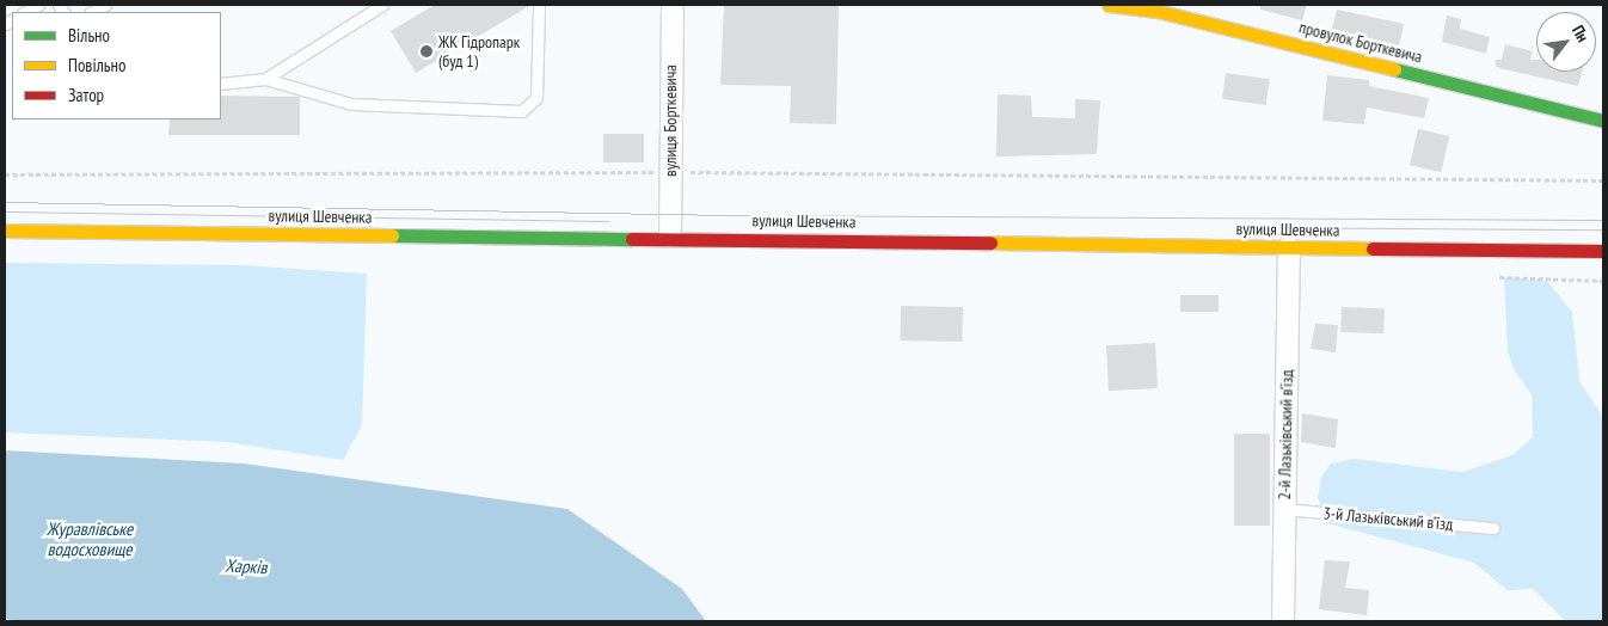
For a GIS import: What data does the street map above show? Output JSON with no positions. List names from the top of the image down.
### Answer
{
  "streets": {
    "main road": ["провулок Борткевича", "вулиця Шевченка"],
    "street": ["вулиця Борткевича", "2-й Лазьківський в’їзд"],
    "lane": ["3-й Лазьківський в’їзд"]
  },
  "crossings": [
    ["вулиця Борткевича", "вулиця Шевченка"],
    ["вулиця Шевченка", "2-й Лазьківський в’їзд"],
    ["2-й Лазьківський в’їзд", "3-й Лазьківський в’їзд"]
  ],
  "water": ["Журавлівське водосховище", "Харків"],
  "places": ["ЖК Гідропарк (буд 1)"],
  "legend": ["Вільно", "Повільно", "Затор"],
  "north": "top right"
}
